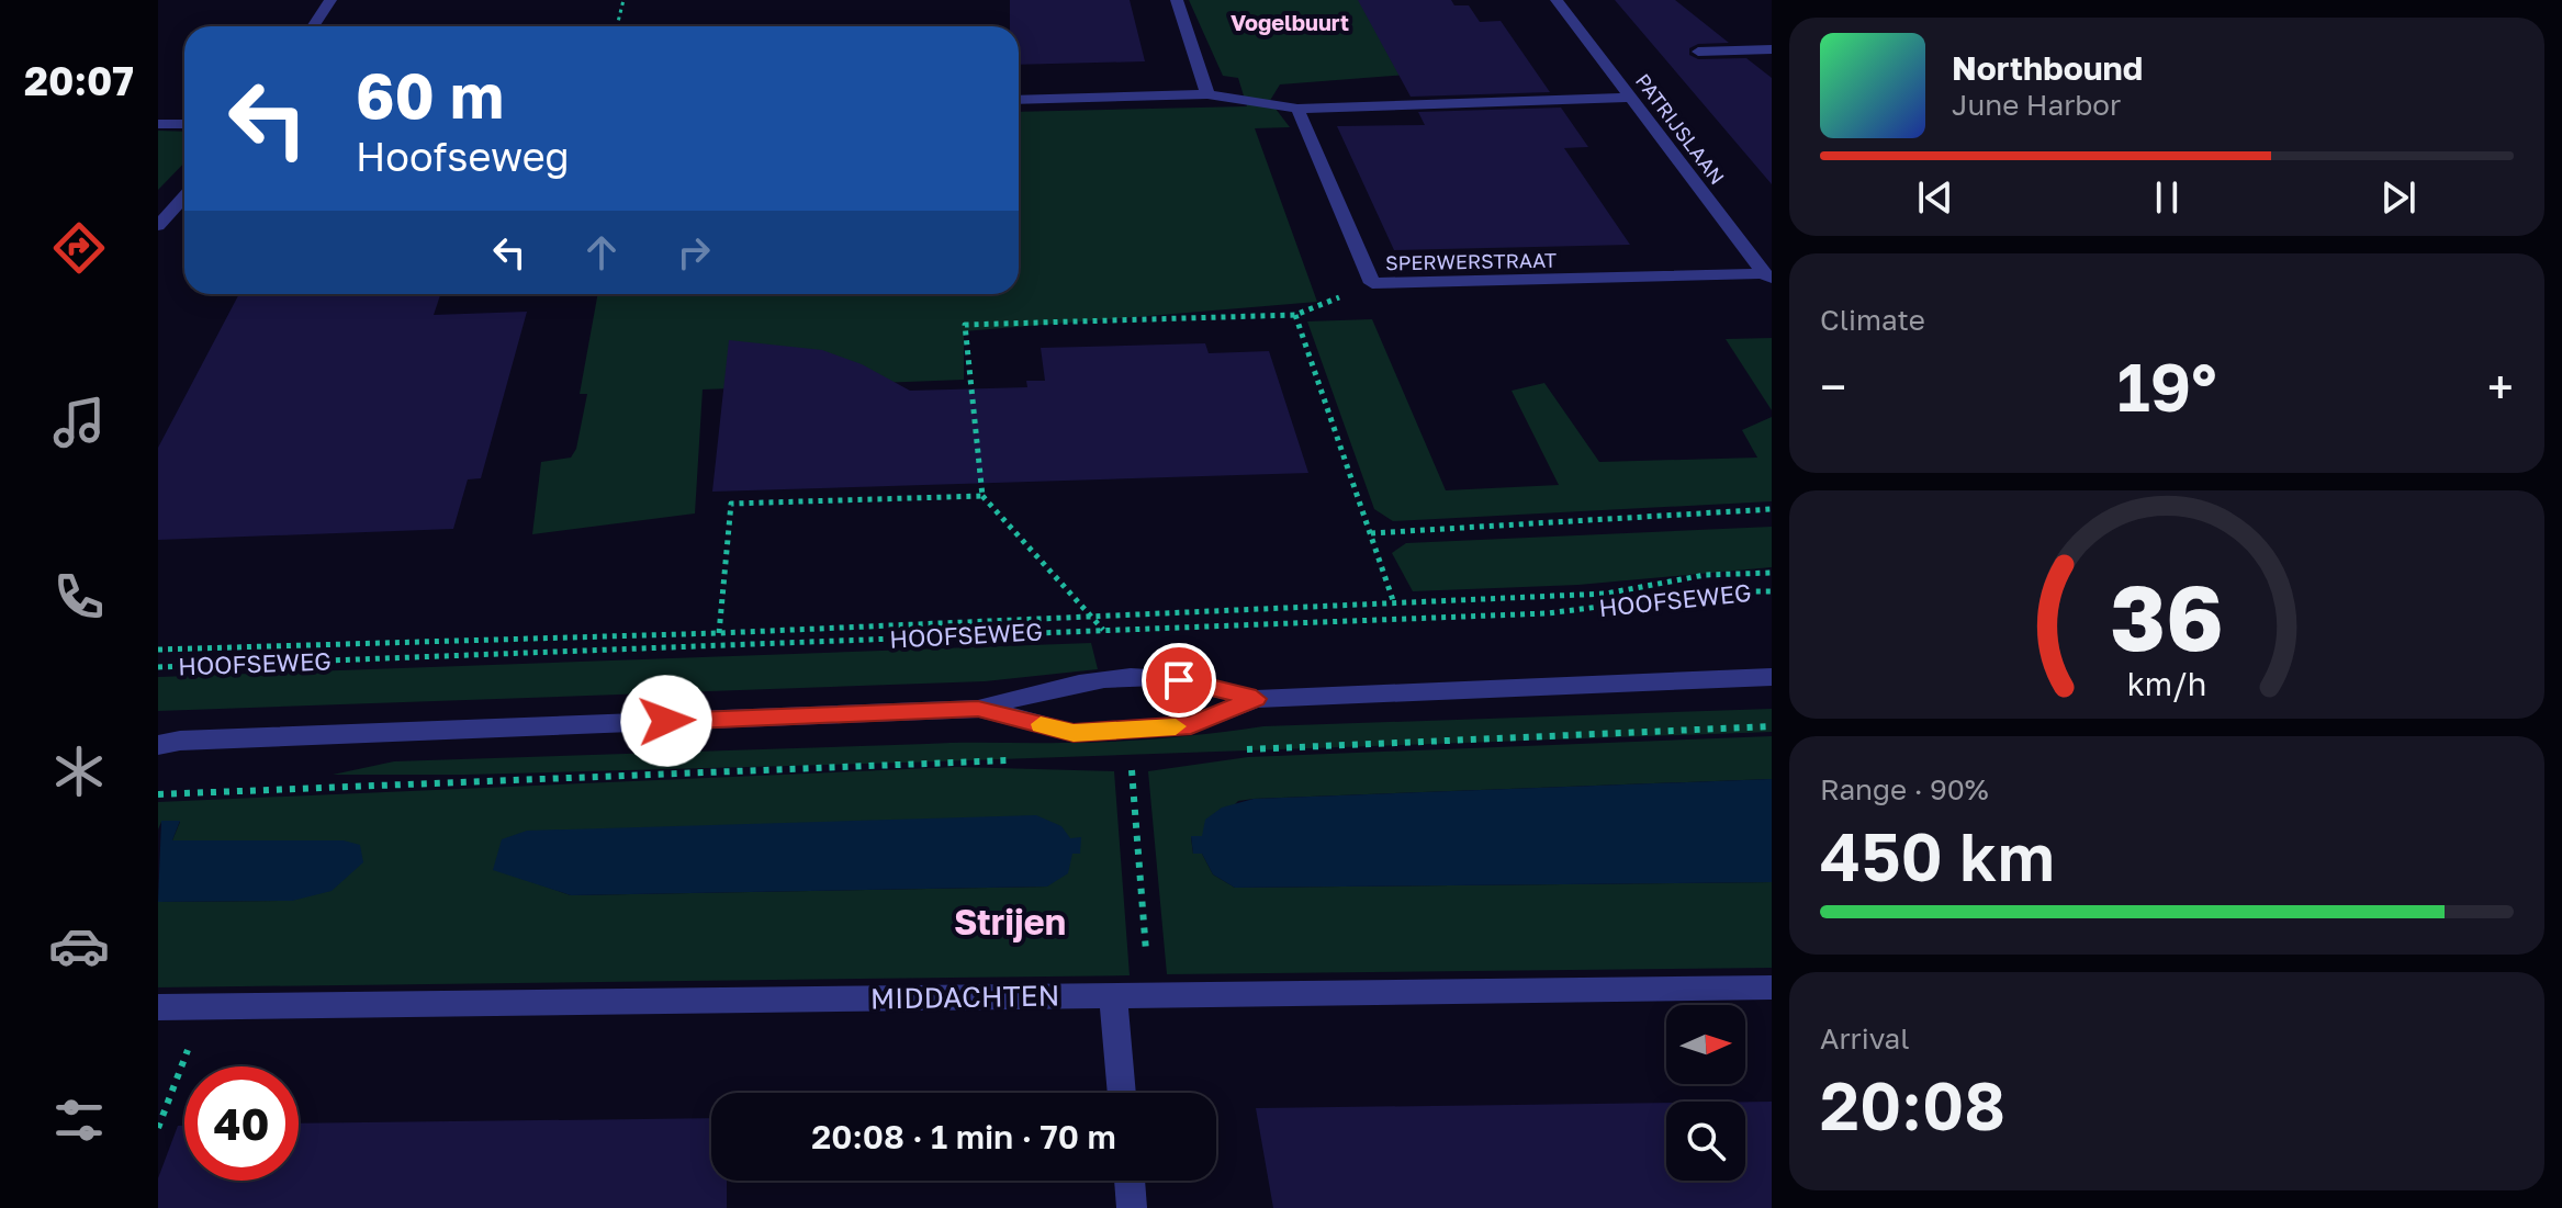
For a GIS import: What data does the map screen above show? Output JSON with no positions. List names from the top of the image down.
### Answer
{
  "streets": {
    "street": ["PATRIJSLAAN", "SPERWERSTRAAT", "MIDDACHTEN"],
    "path": ["HOOFSEWEG"]
  },
  "crossings": [
    ["PATRIJSLAAN", "SPERWERSTRAAT"]
  ],
  "districts": ["Vogelbuurt", "Strijen"],
  "north": "right",
  "page": {
    "tabs": "20:07",
    "turn": ["60 m", "Hoofseweg"],
    "song": ["Northbound", "June Harbor"],
    "tile": [
      "Climate",
      ["Range · 90%", "450 km"],
      ["Arrival", "20:08"]
    ],
    "heat": ["−", "19°", "+"],
    "limit": "40",
    "trip": "20:08 · 1 min · 70 m",
    "gauge": ["36", "km/h"]
  }
}
